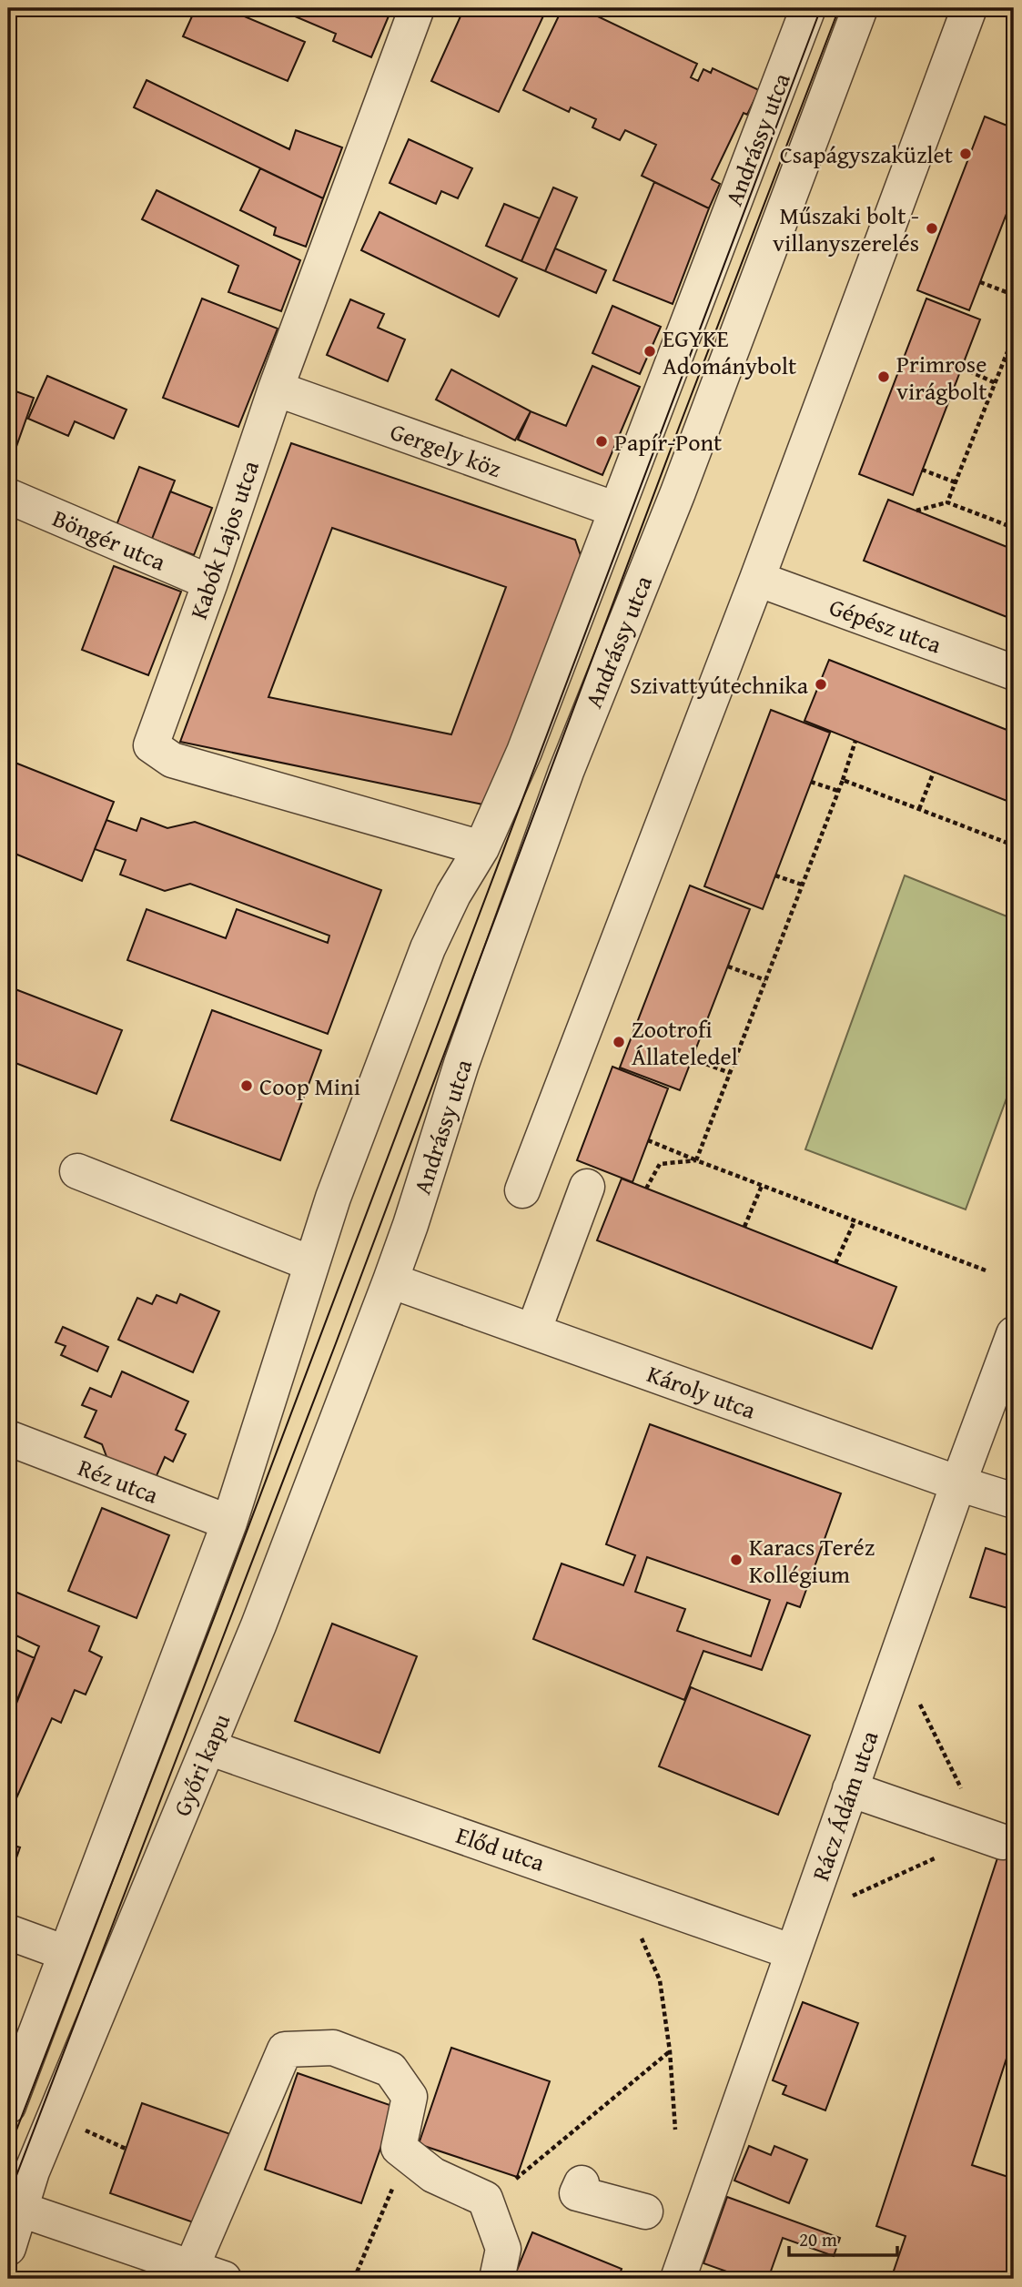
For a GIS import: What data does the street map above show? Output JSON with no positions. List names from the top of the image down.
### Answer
{
  "streets": {
    "street": [
      "Andrássy utca",
      "Gergely köz",
      "Böngér utca",
      "Kabók Lajos utca",
      "Gépész utca",
      "Károly utca",
      "Réz utca",
      "Győri kapu",
      "Rácz Ádám utca",
      "Előd utca"
    ]
  },
  "crossings": [
    ["Andrássy utca", "Gergely köz"],
    ["Andrássy utca", "Kabók Lajos utca"],
    ["Andrássy utca", "Károly utca"],
    ["Andrássy utca", "Győri kapu"],
    ["Gergely köz", "Kabók Lajos utca"],
    ["Böngér utca", "Kabók Lajos utca"],
    ["Károly utca", "Győri kapu"],
    ["Károly utca", "Rácz Ádám utca"],
    ["Győri kapu", "Előd utca"],
    ["Rácz Ádám utca", "Előd utca"]
  ],
  "places": [
    "Csapágyszaküzlet",
    "Műszaki bolt - villanyszerelés",
    "EGYKE Adománybolt",
    "Primrose virágbolt",
    "Papír-Pont",
    "Szivattyútechnika",
    "Zootrofi Állateledel",
    "Coop Mini",
    "Karacs Teréz Kollégium"
  ],
  "scale_bar": "20 m"
}
